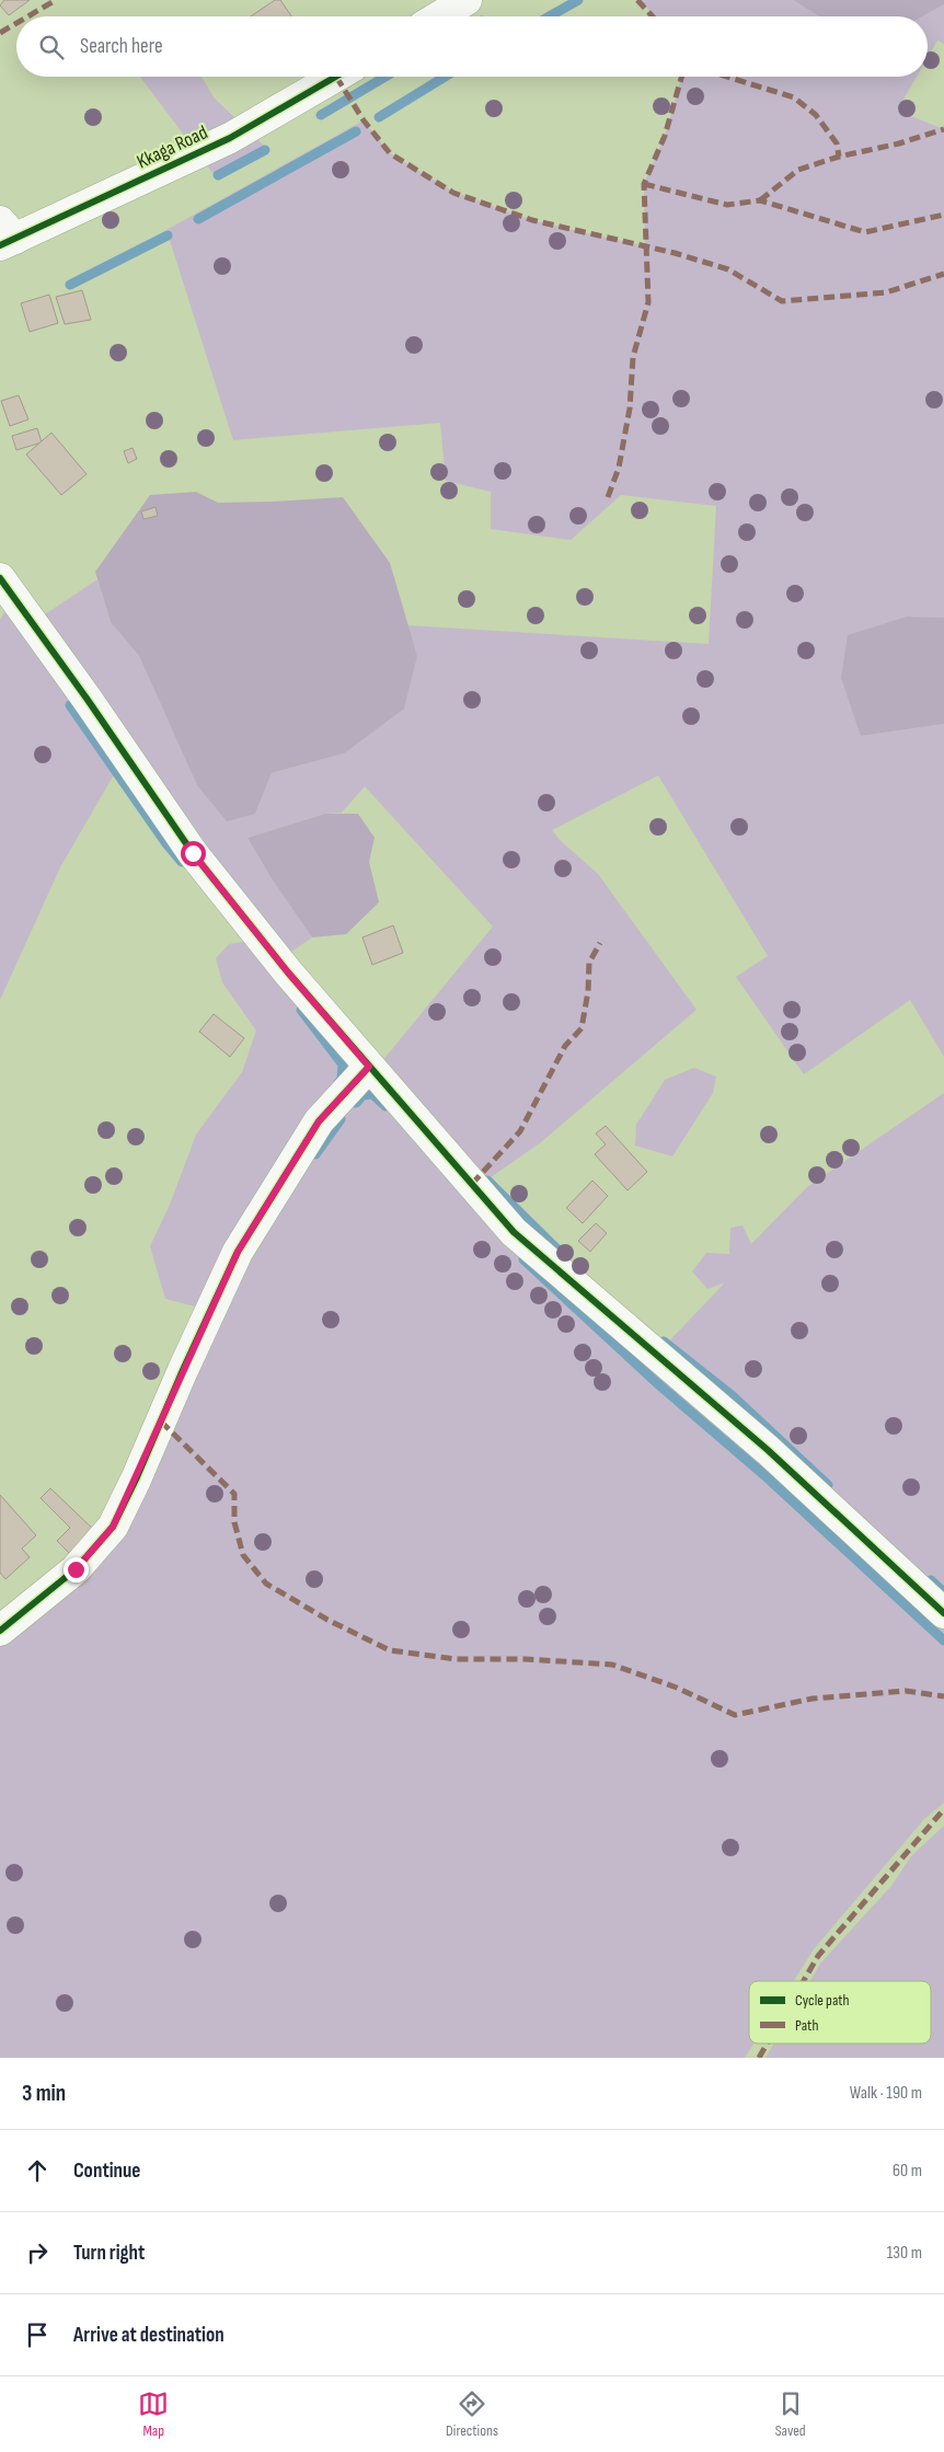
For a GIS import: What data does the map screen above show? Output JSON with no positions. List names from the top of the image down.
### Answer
{
  "streets": {
    "street": ["Kkaga Road"]
  },
  "legend": ["Cycle path", "Path"],
  "page": {
    "search": "Search here",
    "heading": ["3 min", "Walk · 190 m"],
    "list": [
      ["Continue", "60 m"],
      ["Turn right", "130 m"],
      "Arrive at destination"
    ],
    "nav": ["Map", "Directions", "Saved"]
  }
}
